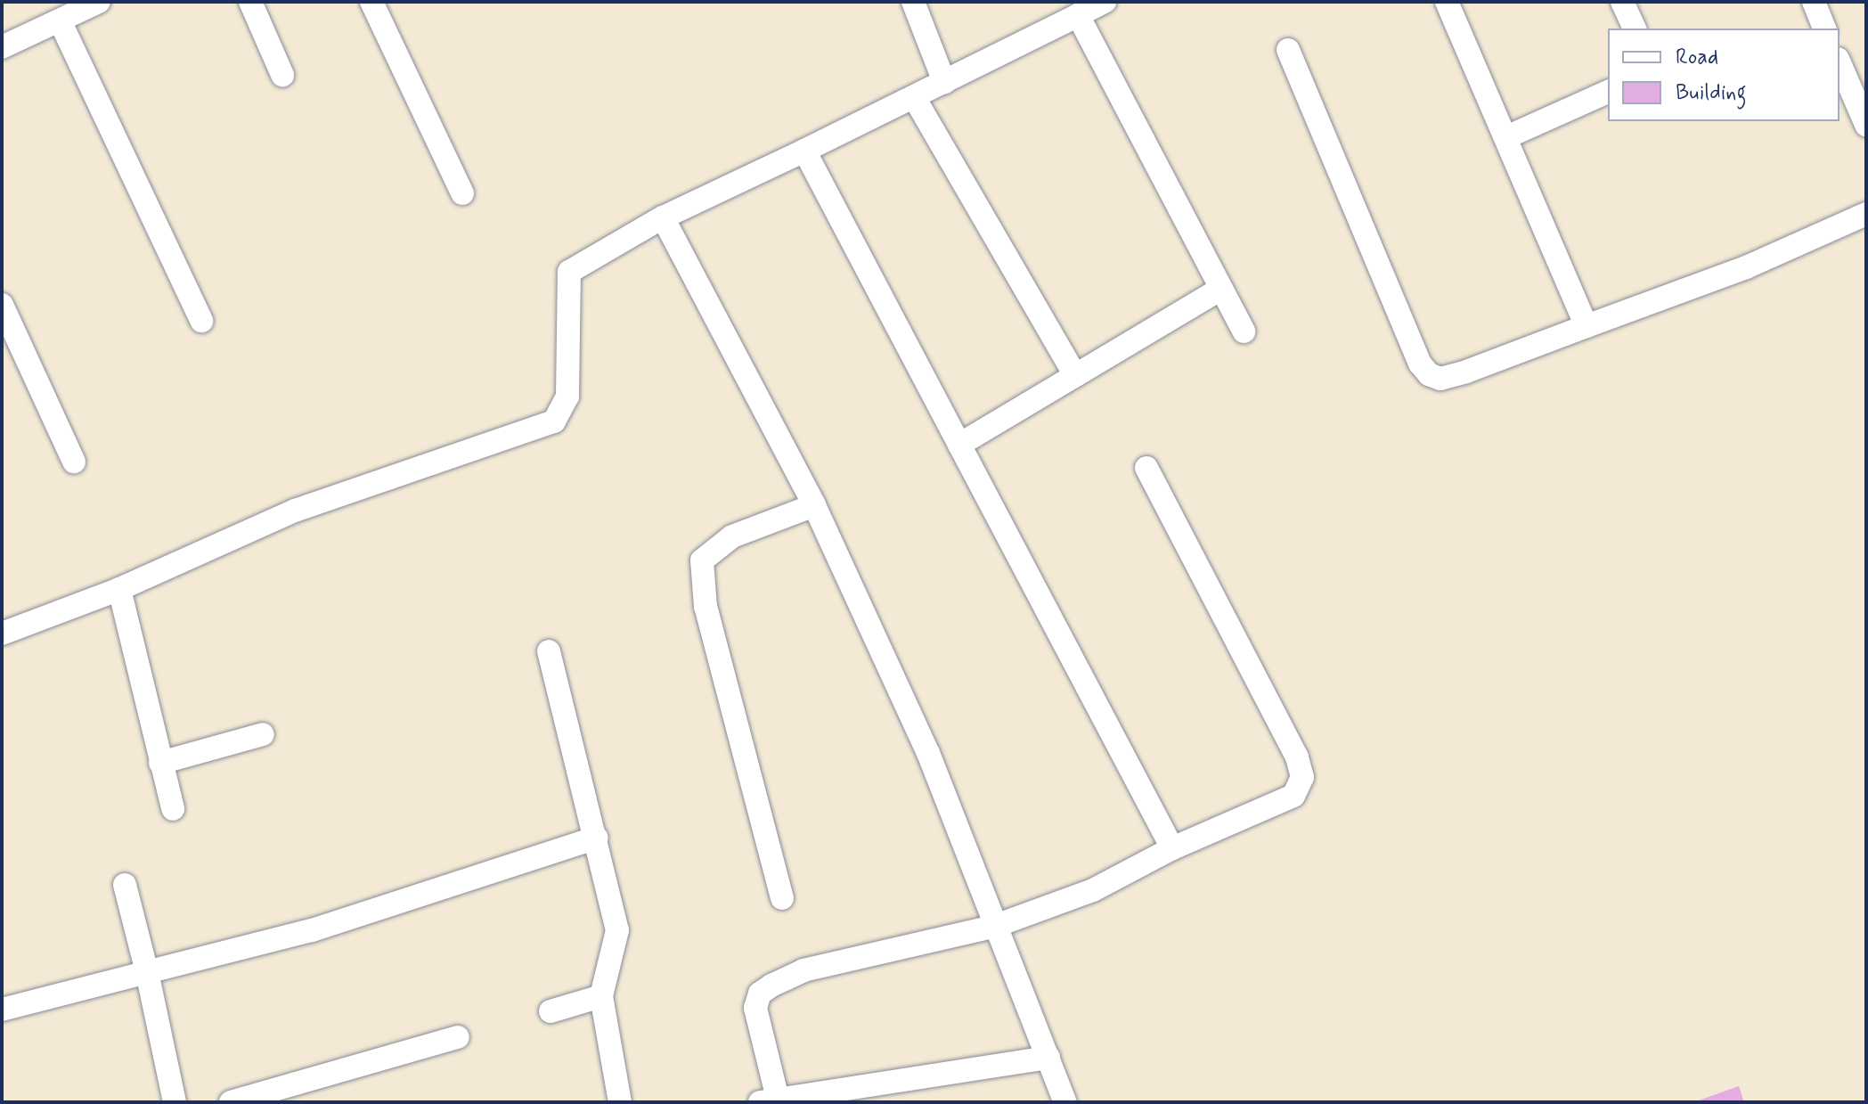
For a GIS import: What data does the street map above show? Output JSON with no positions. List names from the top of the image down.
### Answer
{
  "legend": ["Road", "Building"]
}
